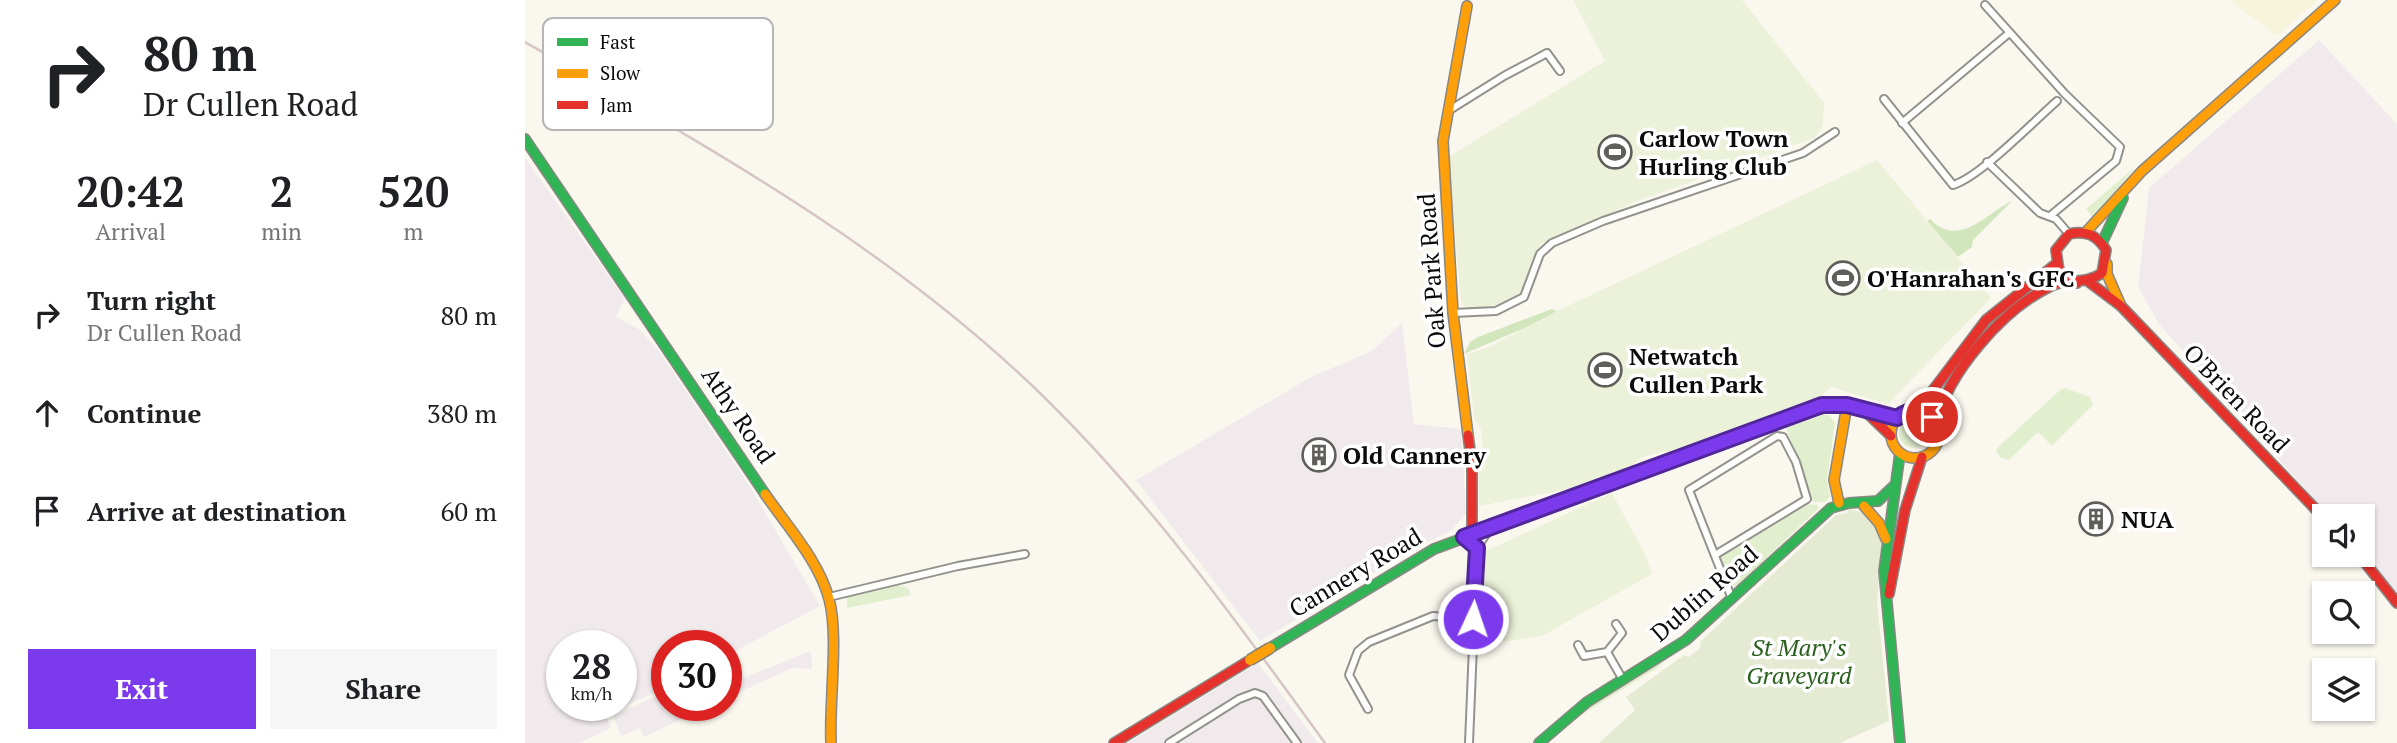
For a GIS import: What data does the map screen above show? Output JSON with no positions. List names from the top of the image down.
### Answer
{
  "streets": {
    "main road": [
      "Oak Park Road",
      "O'Brien Road",
      "Athy Road",
      "Cannery Road",
      "Dublin Road"
    ]
  },
  "crossings": [
    ["Oak Park Road", "Cannery Road"]
  ],
  "parks": ["St Mary's Graveyard"],
  "places": {
    "sports": ["Carlow Town Hurling Club", "O'Hanrahan's GFC", "Netwatch Cullen Park"],
    "building": ["Old Cannery", "NUA"]
  },
  "legend": ["Fast", "Slow", "Jam"],
  "page": {
    "turn": ["80 m", "Dr Cullen Road"],
    "eta": [
      "20:42",
      "Arrival",
      "2",
      "min",
      "520",
      "m"
    ],
    "list": [
      {
        "name": "Turn right",
        "note": "Dr Cullen Road",
        "value": "80 m"
      },
      {
        "name": "Continue",
        "value": "380 m"
      },
      {
        "name": "Arrive at destination",
        "value": "60 m"
      }
    ],
    "speed": "28 km/h",
    "limit": "30",
    "buttons": ["Exit", "Share"]
  }
}
